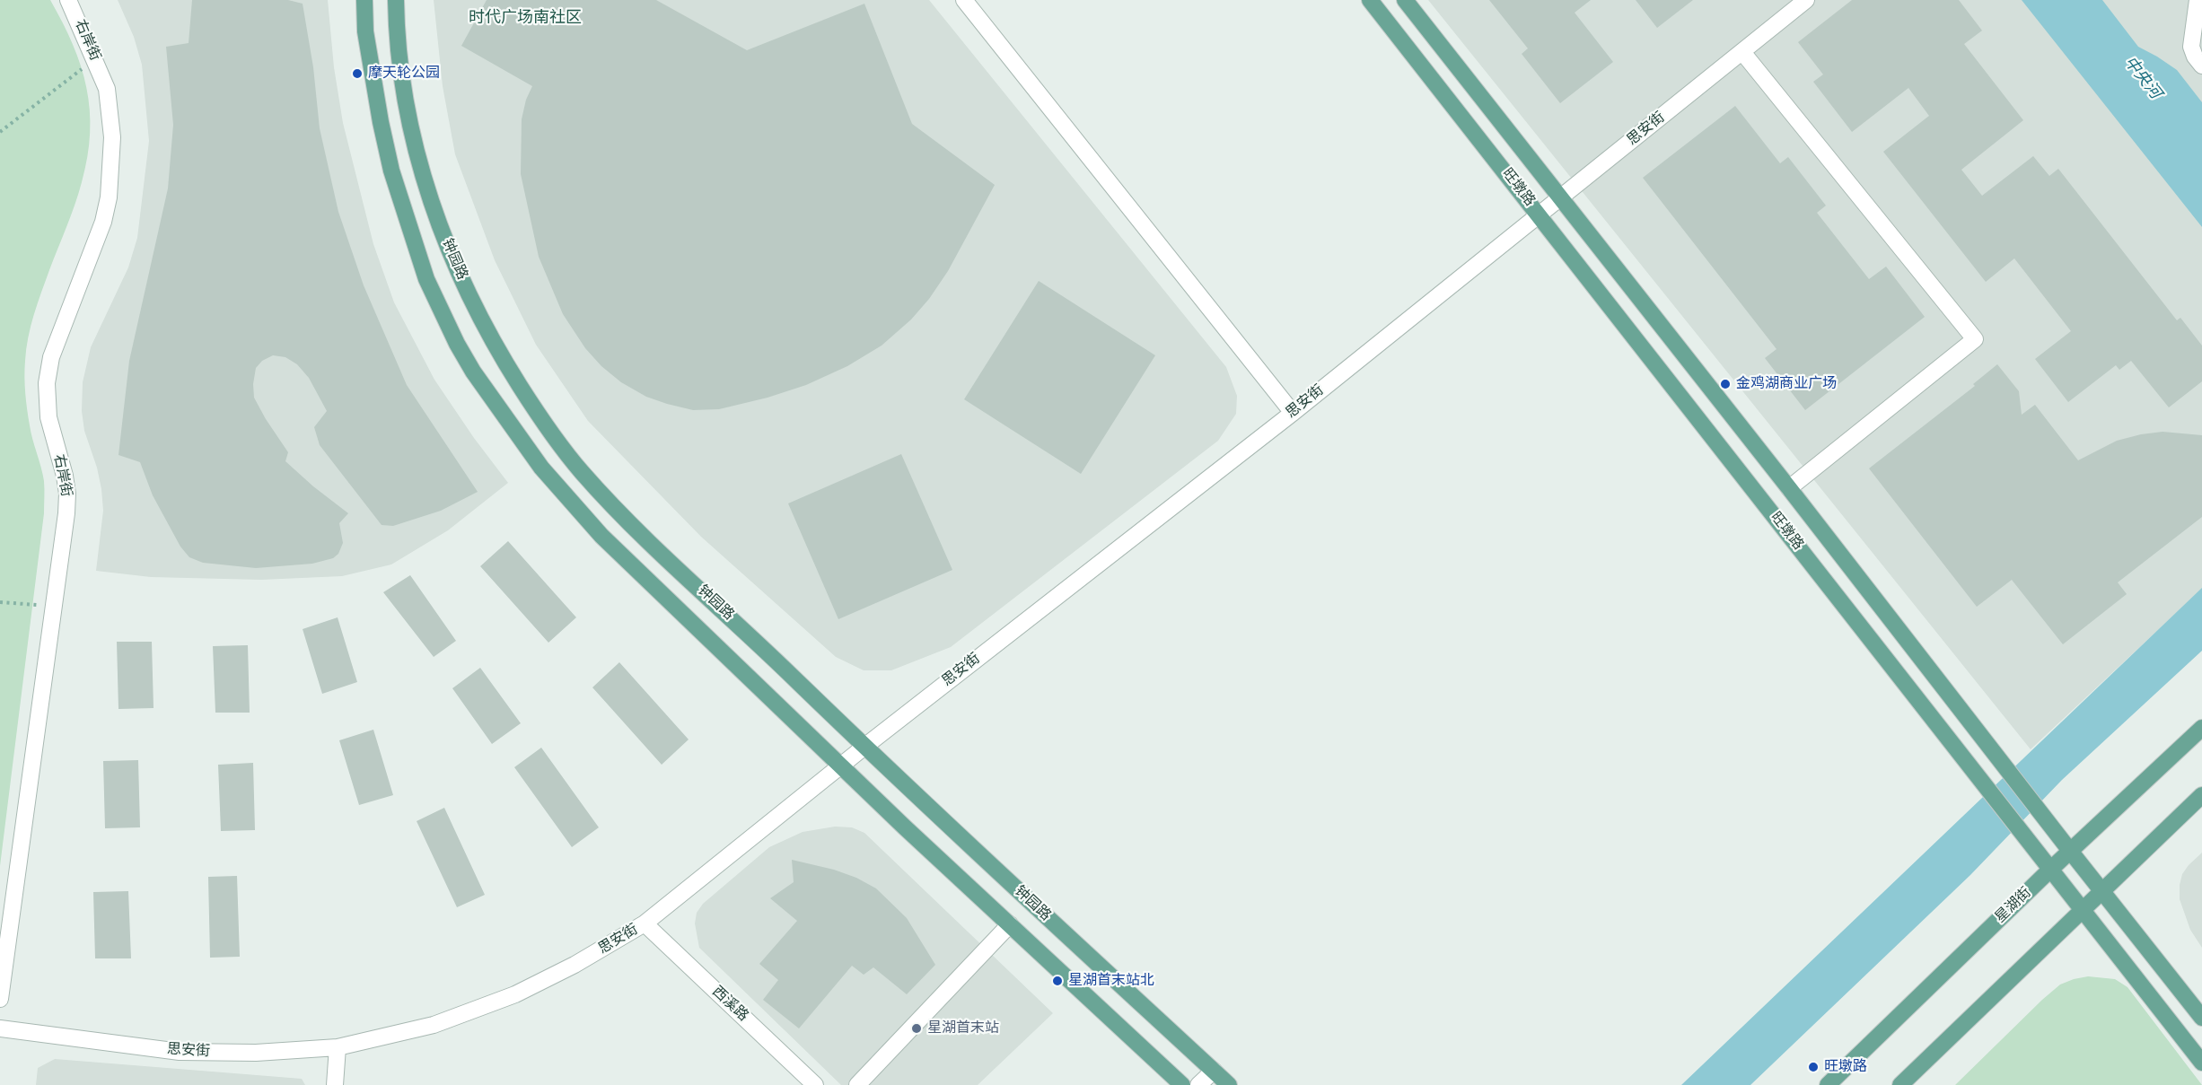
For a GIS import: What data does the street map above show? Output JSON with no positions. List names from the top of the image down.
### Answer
{
  "streets": {
    "main road": ["旺墩路", "钟园路", "星湖街"],
    "street": ["右岸街", "思安街", "西溪路"]
  },
  "crossings": [
    ["思安街", "旺墩路"],
    ["思安街", "钟园路"],
    ["思安街", "西溪路"],
    ["旺墩路", "星湖街"]
  ],
  "districts": ["时代广场南社区"],
  "water": ["中央河"],
  "places": [
    "摩天轮公园",
    "金鸡湖商业广场",
    "星湖首末站北",
    "星湖首末站",
    "旺墩路"
  ]
}
